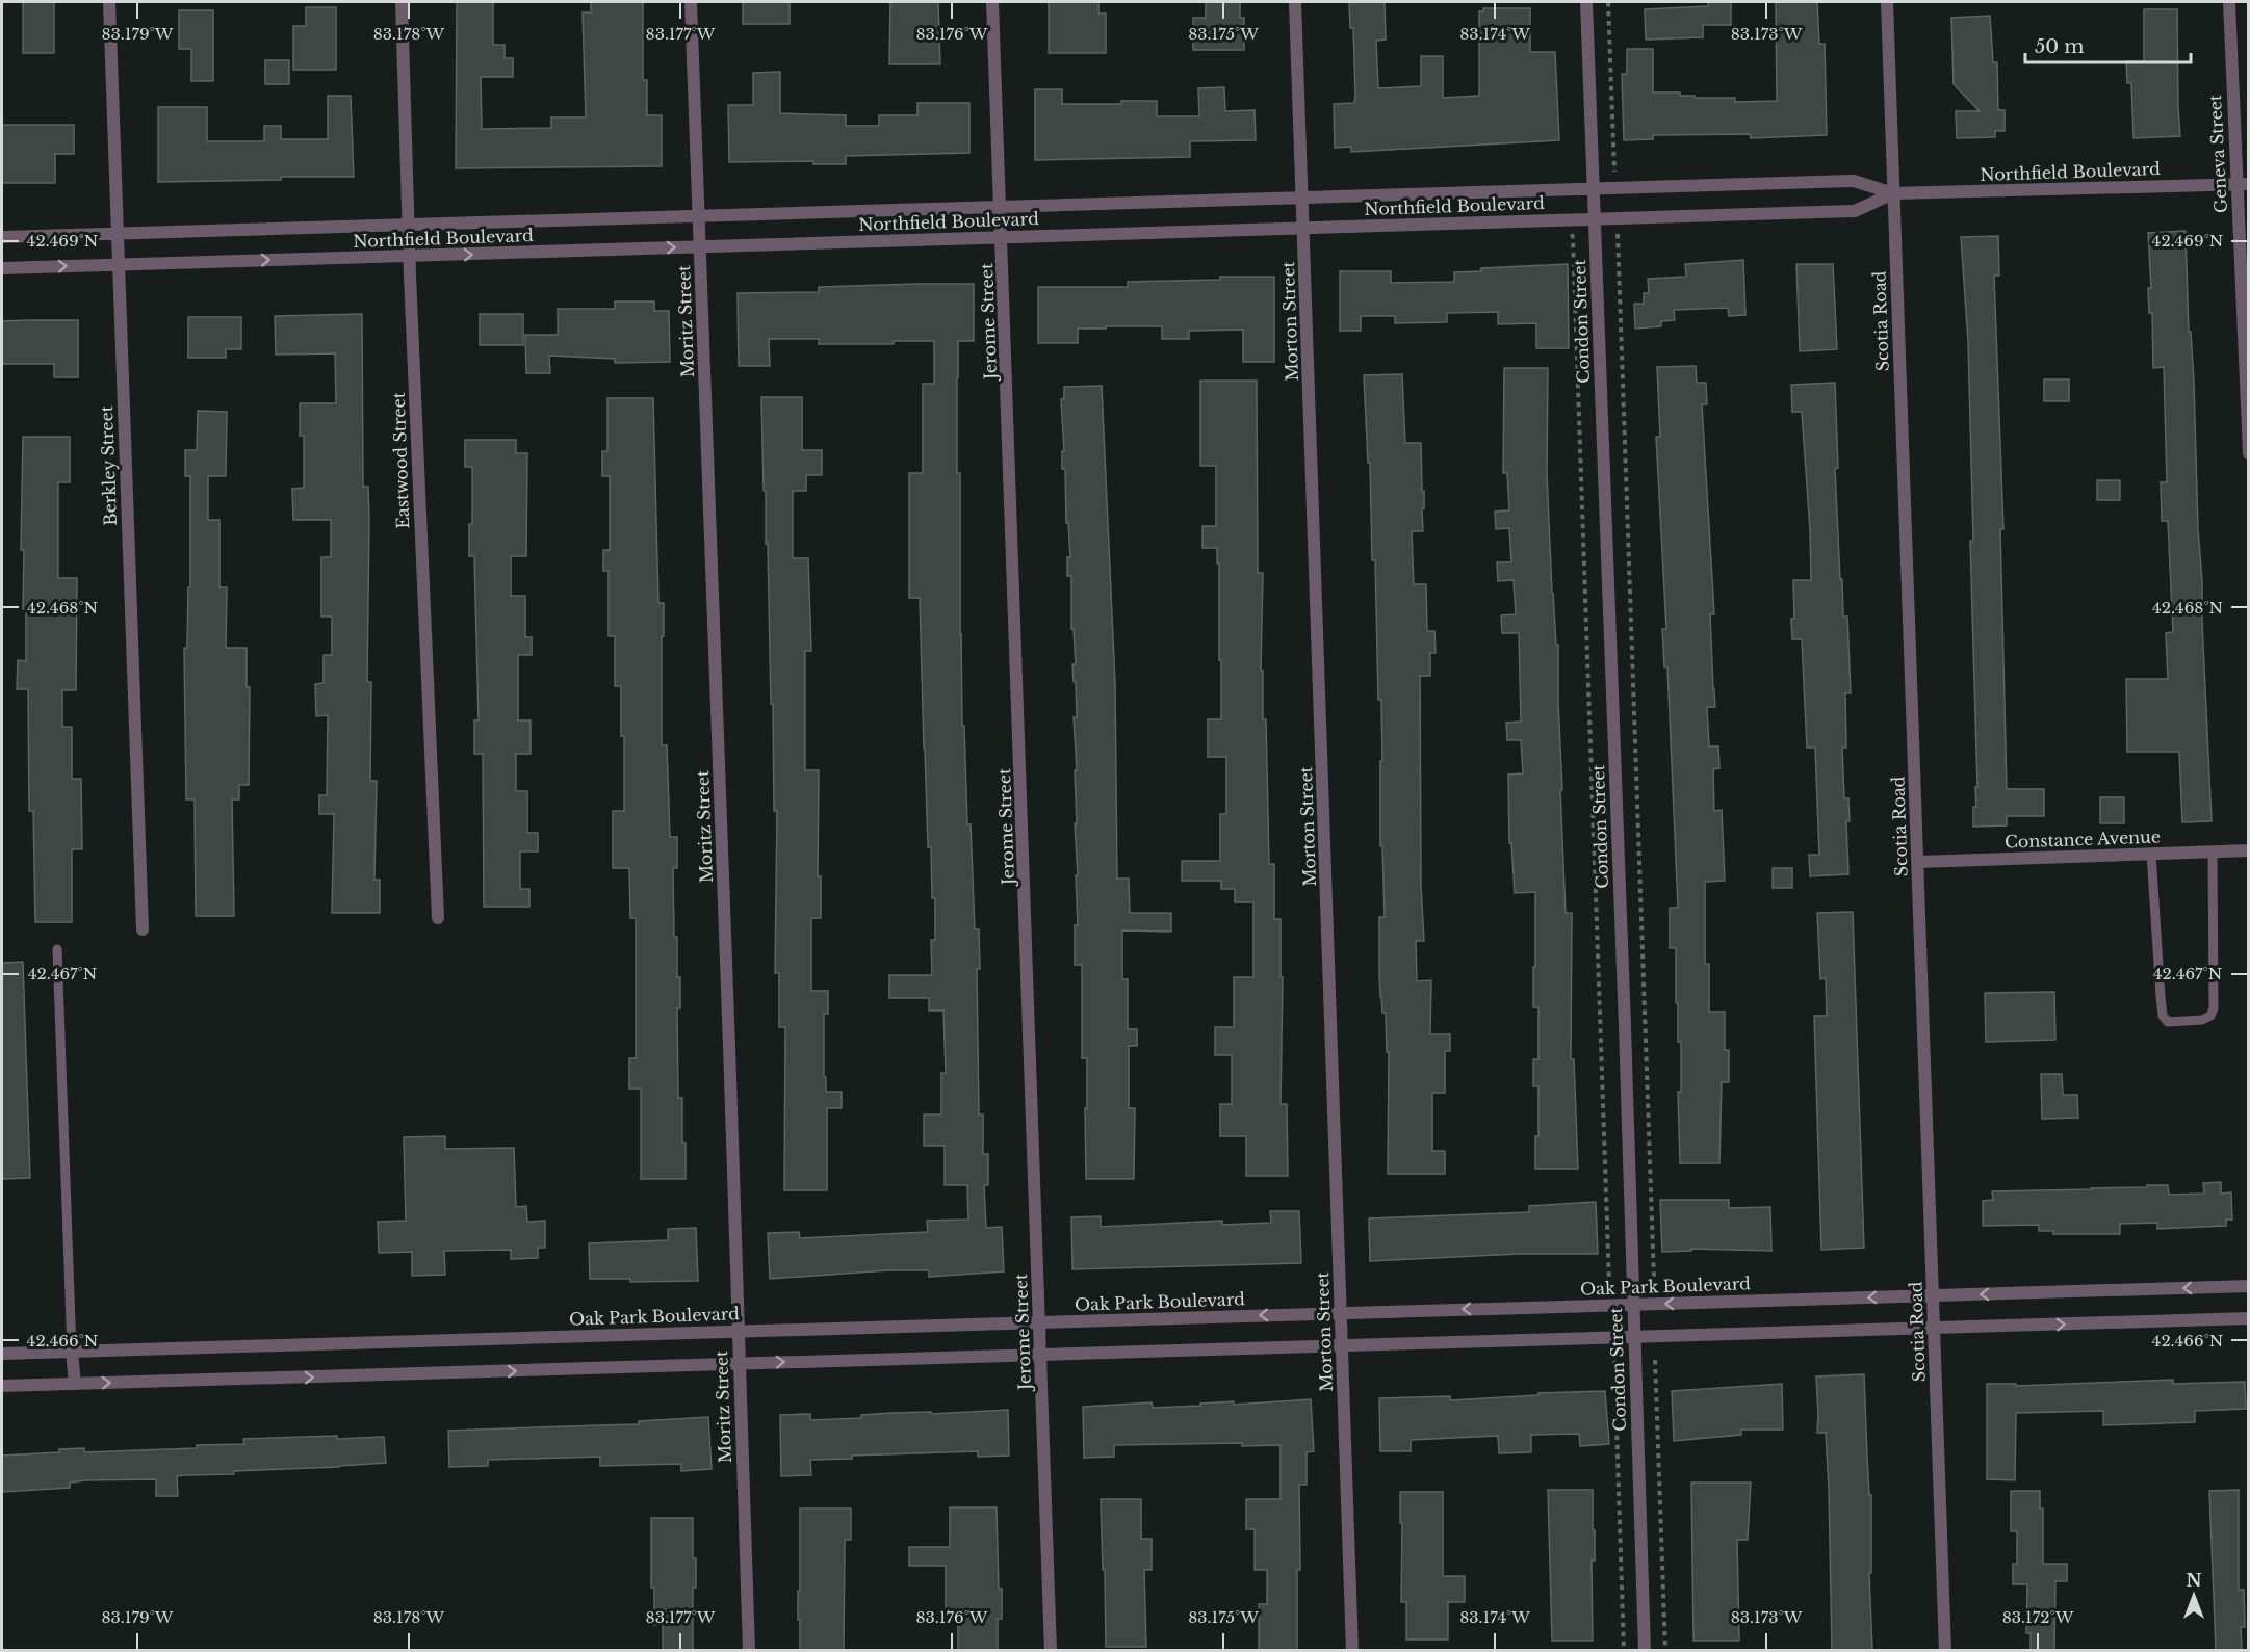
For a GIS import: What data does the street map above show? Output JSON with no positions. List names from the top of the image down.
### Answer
{
  "streets": {
    "street": [
      "Geneva Street",
      "Northfield Boulevard",
      "Moritz Street",
      "Jerome Street",
      "Morton Street",
      "Condon Street",
      "Scotia Road",
      "Eastwood Street",
      "Berkley Street",
      "Constance Avenue",
      "Oak Park Boulevard"
    ]
  },
  "crossings": [
    ["Geneva Street", "Northfield Boulevard"],
    ["Northfield Boulevard", "Moritz Street"],
    ["Northfield Boulevard", "Jerome Street"],
    ["Northfield Boulevard", "Morton Street"],
    ["Northfield Boulevard", "Condon Street"],
    ["Northfield Boulevard", "Scotia Road"],
    ["Northfield Boulevard", "Eastwood Street"],
    ["Northfield Boulevard", "Berkley Street"],
    ["Moritz Street", "Oak Park Boulevard"],
    ["Jerome Street", "Oak Park Boulevard"],
    ["Morton Street", "Oak Park Boulevard"],
    ["Condon Street", "Oak Park Boulevard"],
    ["Scotia Road", "Constance Avenue"],
    ["Scotia Road", "Oak Park Boulevard"]
  ],
  "scale_bar": "50 m",
  "north": "top",
  "coordinates": [
    "83.179°W",
    "83.178°W",
    "83.177°W",
    "83.176°W",
    "83.175°W",
    "83.174°W",
    "83.173°W",
    "42.469°N",
    "42.468°N",
    "42.467°N",
    "42.466°N",
    "83.172°W"
  ]
}
